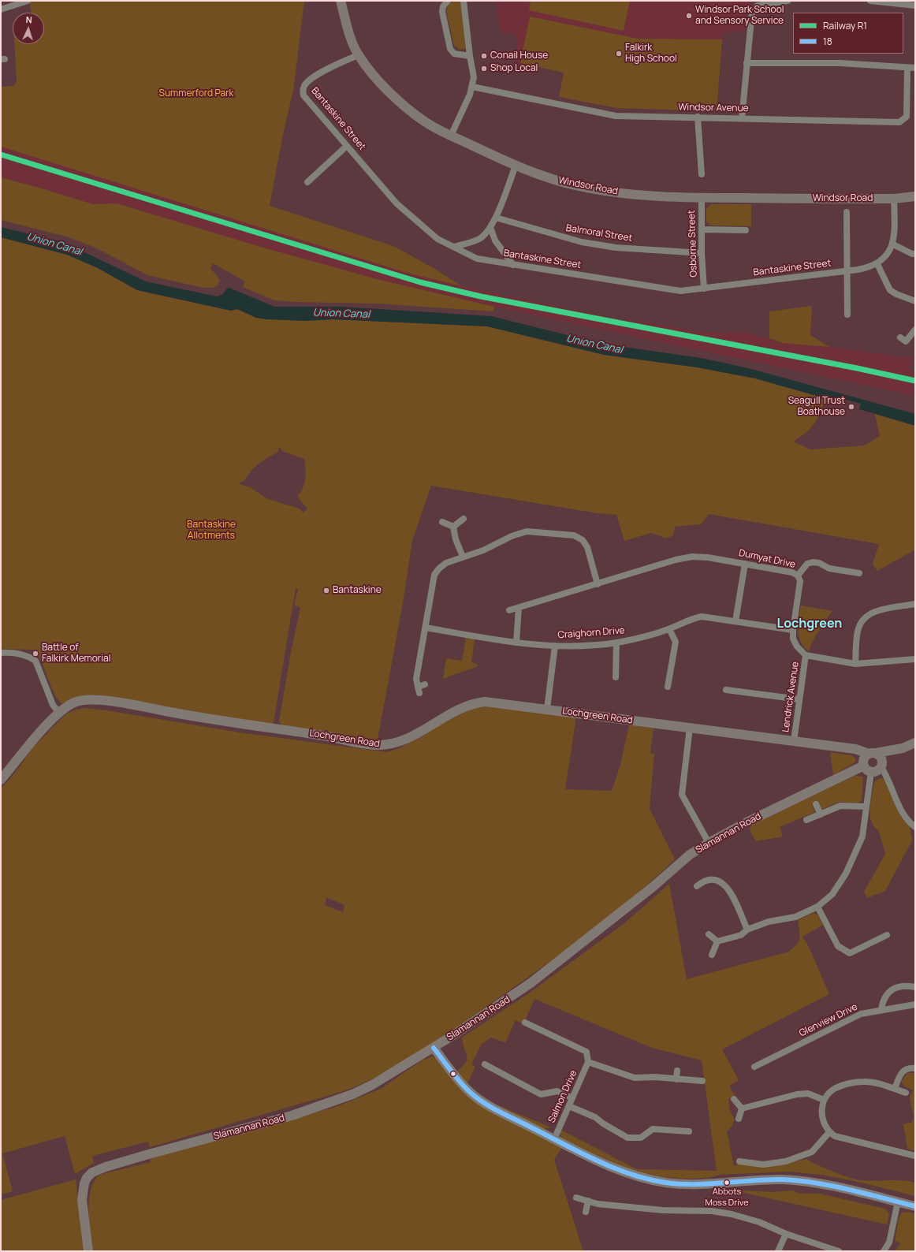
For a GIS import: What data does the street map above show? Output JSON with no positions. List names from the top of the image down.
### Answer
{
  "streets": {
    "street": [
      "Windsor Avenue",
      "Bantaskine Street",
      "Windsor Road",
      "Balmoral Street",
      "Osborne Street",
      "Dumyat Drive",
      "Craighorn Drive",
      "Lendrick Avenue",
      "Lochgreen Road",
      "Slamannan Road",
      "Glenview Drive",
      "Salmon Drive"
    ]
  },
  "crossings": [
    ["Bantaskine Street", "Windsor Road"],
    ["Bantaskine Street", "Osborne Street"],
    ["Windsor Road", "Osborne Street"],
    ["Balmoral Street", "Osborne Street"],
    ["Dumyat Drive", "Craighorn Drive"],
    ["Dumyat Drive", "Lendrick Avenue"],
    ["Lendrick Avenue", "Lochgreen Road"],
    ["Lochgreen Road", "Slamannan Road"]
  ],
  "districts": ["Lochgreen"],
  "water": ["Union Canal"],
  "parks": ["Summerford Park", "Bantaskine Allotments"],
  "places": [
    "Windsor Park School and Sensory Service",
    "Falkirk High School",
    "Conail House",
    "Shop Local",
    "Seagull Trust Boathouse",
    "Bantaskine",
    "Battle of Falkirk Memorial",
    "Abbots Moss Drive"
  ],
  "lines": ["rail line R1", "transit line 18"],
  "legend": ["Railway R1", "18"],
  "north": "top"
}
